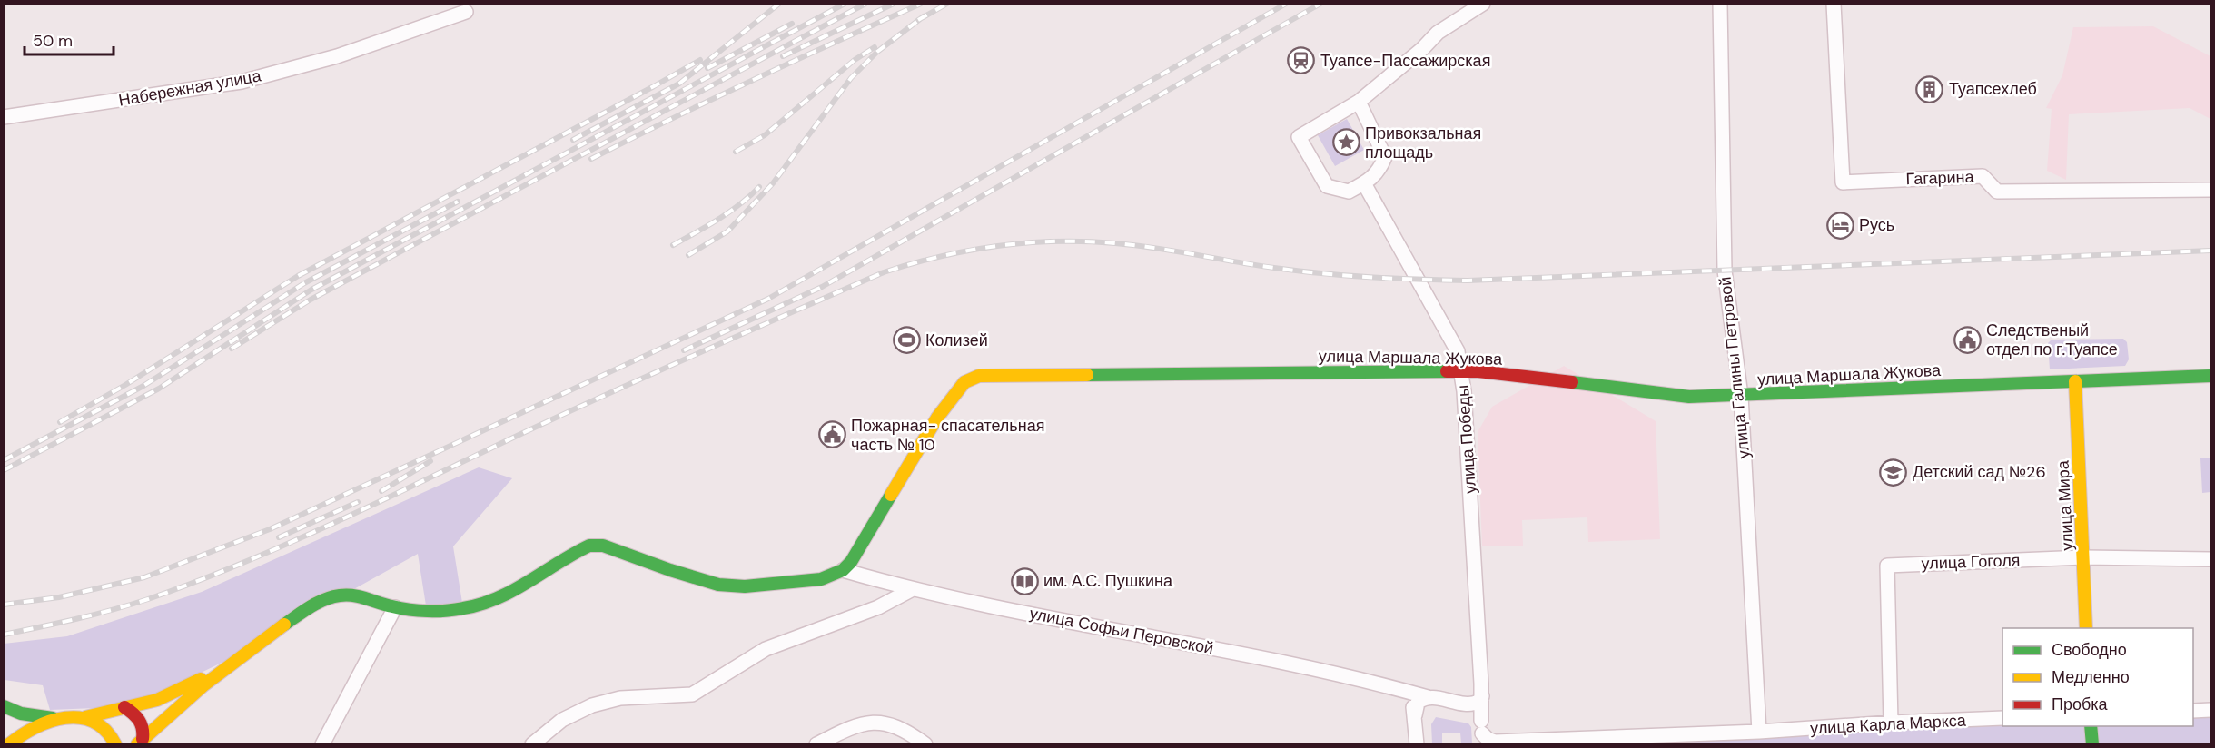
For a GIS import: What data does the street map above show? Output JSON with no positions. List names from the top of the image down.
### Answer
{
  "streets": {
    "main road": ["улица Маршала Жукова", "улица Мира"],
    "street": [
      "Набережная улица",
      "Гагарина",
      "улица Галины Петровой",
      "улица Победы",
      "улица Гоголя",
      "улица Софьи Перовской",
      "улица Карла Маркса"
    ]
  },
  "crossings": [
    ["улица Маршала Жукова", "улица Галины Петровой"],
    ["улица Маршала Жукова", "улица Победы"],
    ["улица Маршала Жукова", "улица Мира"],
    ["улица Маршала Жукова", "улица Софьи Перовской"],
    ["улица Галины Петровой", "улица Карла Маркса"],
    ["улица Победы", "улица Софьи Перовской"],
    ["улица Мира", "улица Гоголя"],
    ["улица Гоголя", "улица Карла Маркса"]
  ],
  "places": {
    "station": ["Туапсе-Пассажирская"],
    "building": ["Туапсехлеб"],
    "place": ["Привокзальная площадь"],
    "hotel": ["Русь"],
    "public building": ["Следственый отдел по г.Туапсе", "Пожарная- спасательная часть № 10"],
    "sports": ["Колизей"],
    "school or university": ["Детский сад №26"],
    "library": ["им. А.С. Пушкина"]
  },
  "legend": ["Свободно", "Медленно", "Пробка"],
  "scale_bar": "50 m"
}
